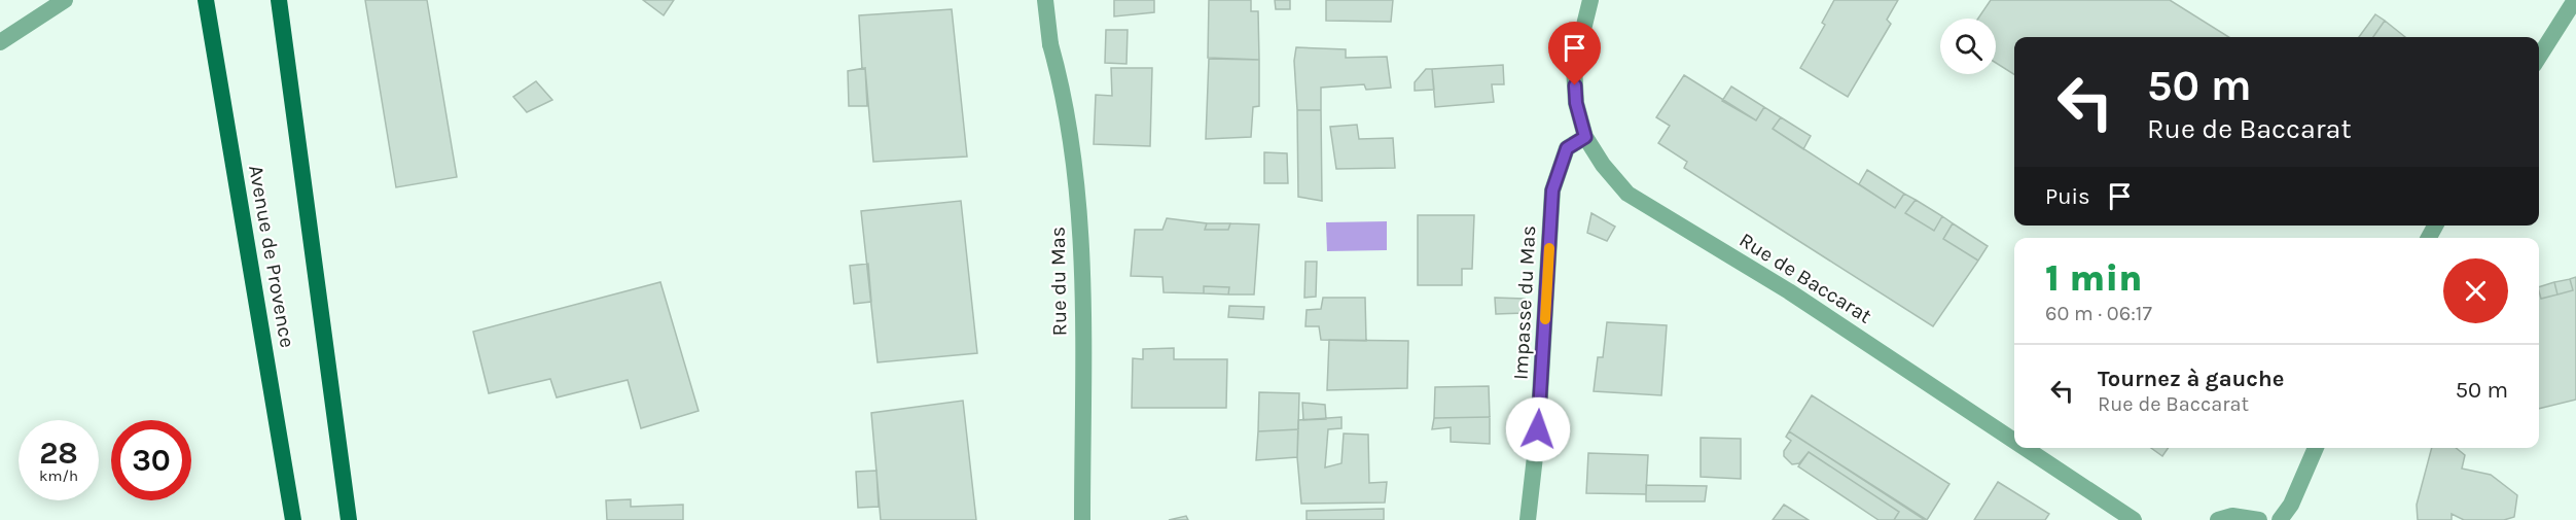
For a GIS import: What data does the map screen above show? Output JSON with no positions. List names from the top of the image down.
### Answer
{
  "streets": {
    "main road": ["Avenue de Provence"],
    "street": ["Rue de Baccarat", "Rue du Mas", "Impasse du Mas"]
  },
  "crossings": [
    ["Rue de Baccarat", "Impasse du Mas"]
  ],
  "page": {
    "turn": ["50 m", "Rue de Baccarat"],
    "then": "Puis",
    "heading": ["1 min", "60 m · 06:17"],
    "list": [
      {
        "name": "Tournez à gauche",
        "note": "Rue de Baccarat",
        "value": "50 m"
      }
    ],
    "speed": "28 km/h",
    "limit": "30"
  }
}
